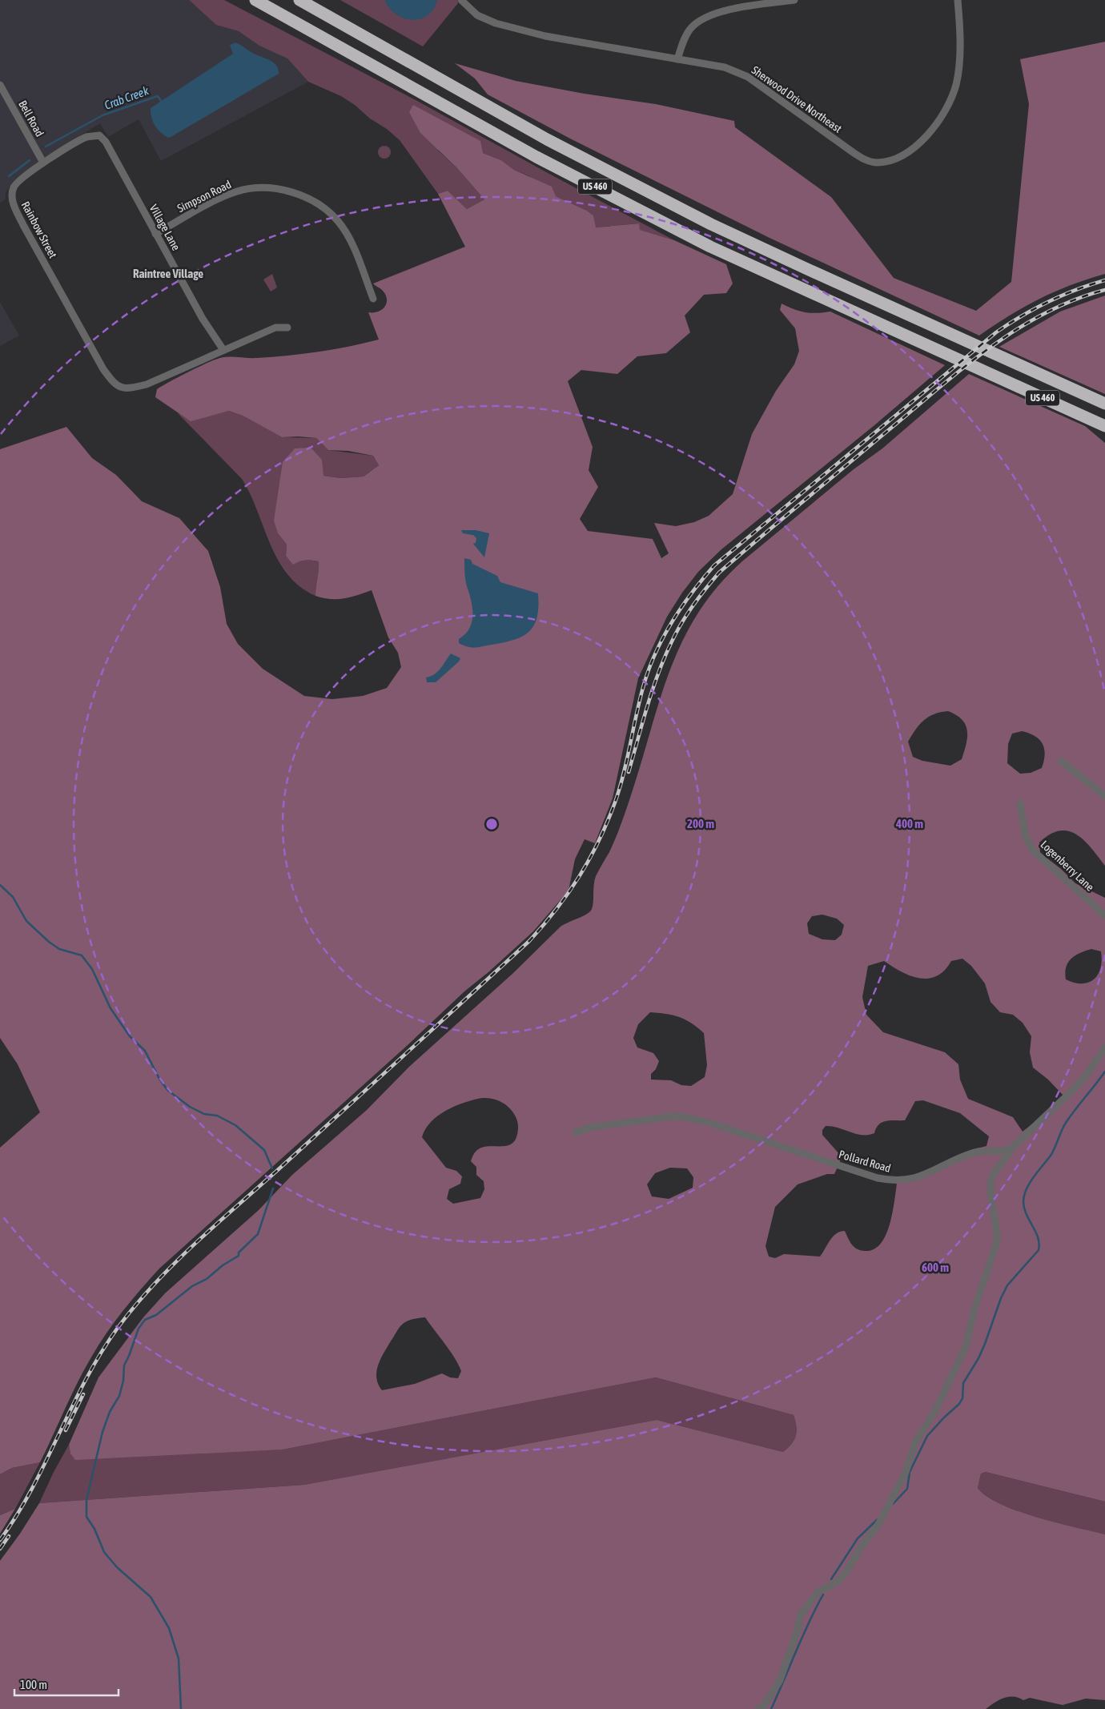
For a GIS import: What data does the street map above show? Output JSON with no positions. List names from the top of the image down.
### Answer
{
  "streets": {
    "highway": ["US 460"],
    "street": [
      "Sherwood Drive Northeast",
      "Bell Road",
      "Simpson Road",
      "Village Lane",
      "Rainbow Street",
      "Logenberry Lane",
      "Pollard Road"
    ]
  },
  "crossings": [
    ["Bell Road", "Rainbow Street"],
    ["Simpson Road", "Village Lane"],
    ["Village Lane", "Rainbow Street"]
  ],
  "districts": ["Raintree Village"],
  "water": ["Crab Creek"],
  "scale_bar": "100 m",
  "rings": ["200 m", "400 m", "600 m"]
}
